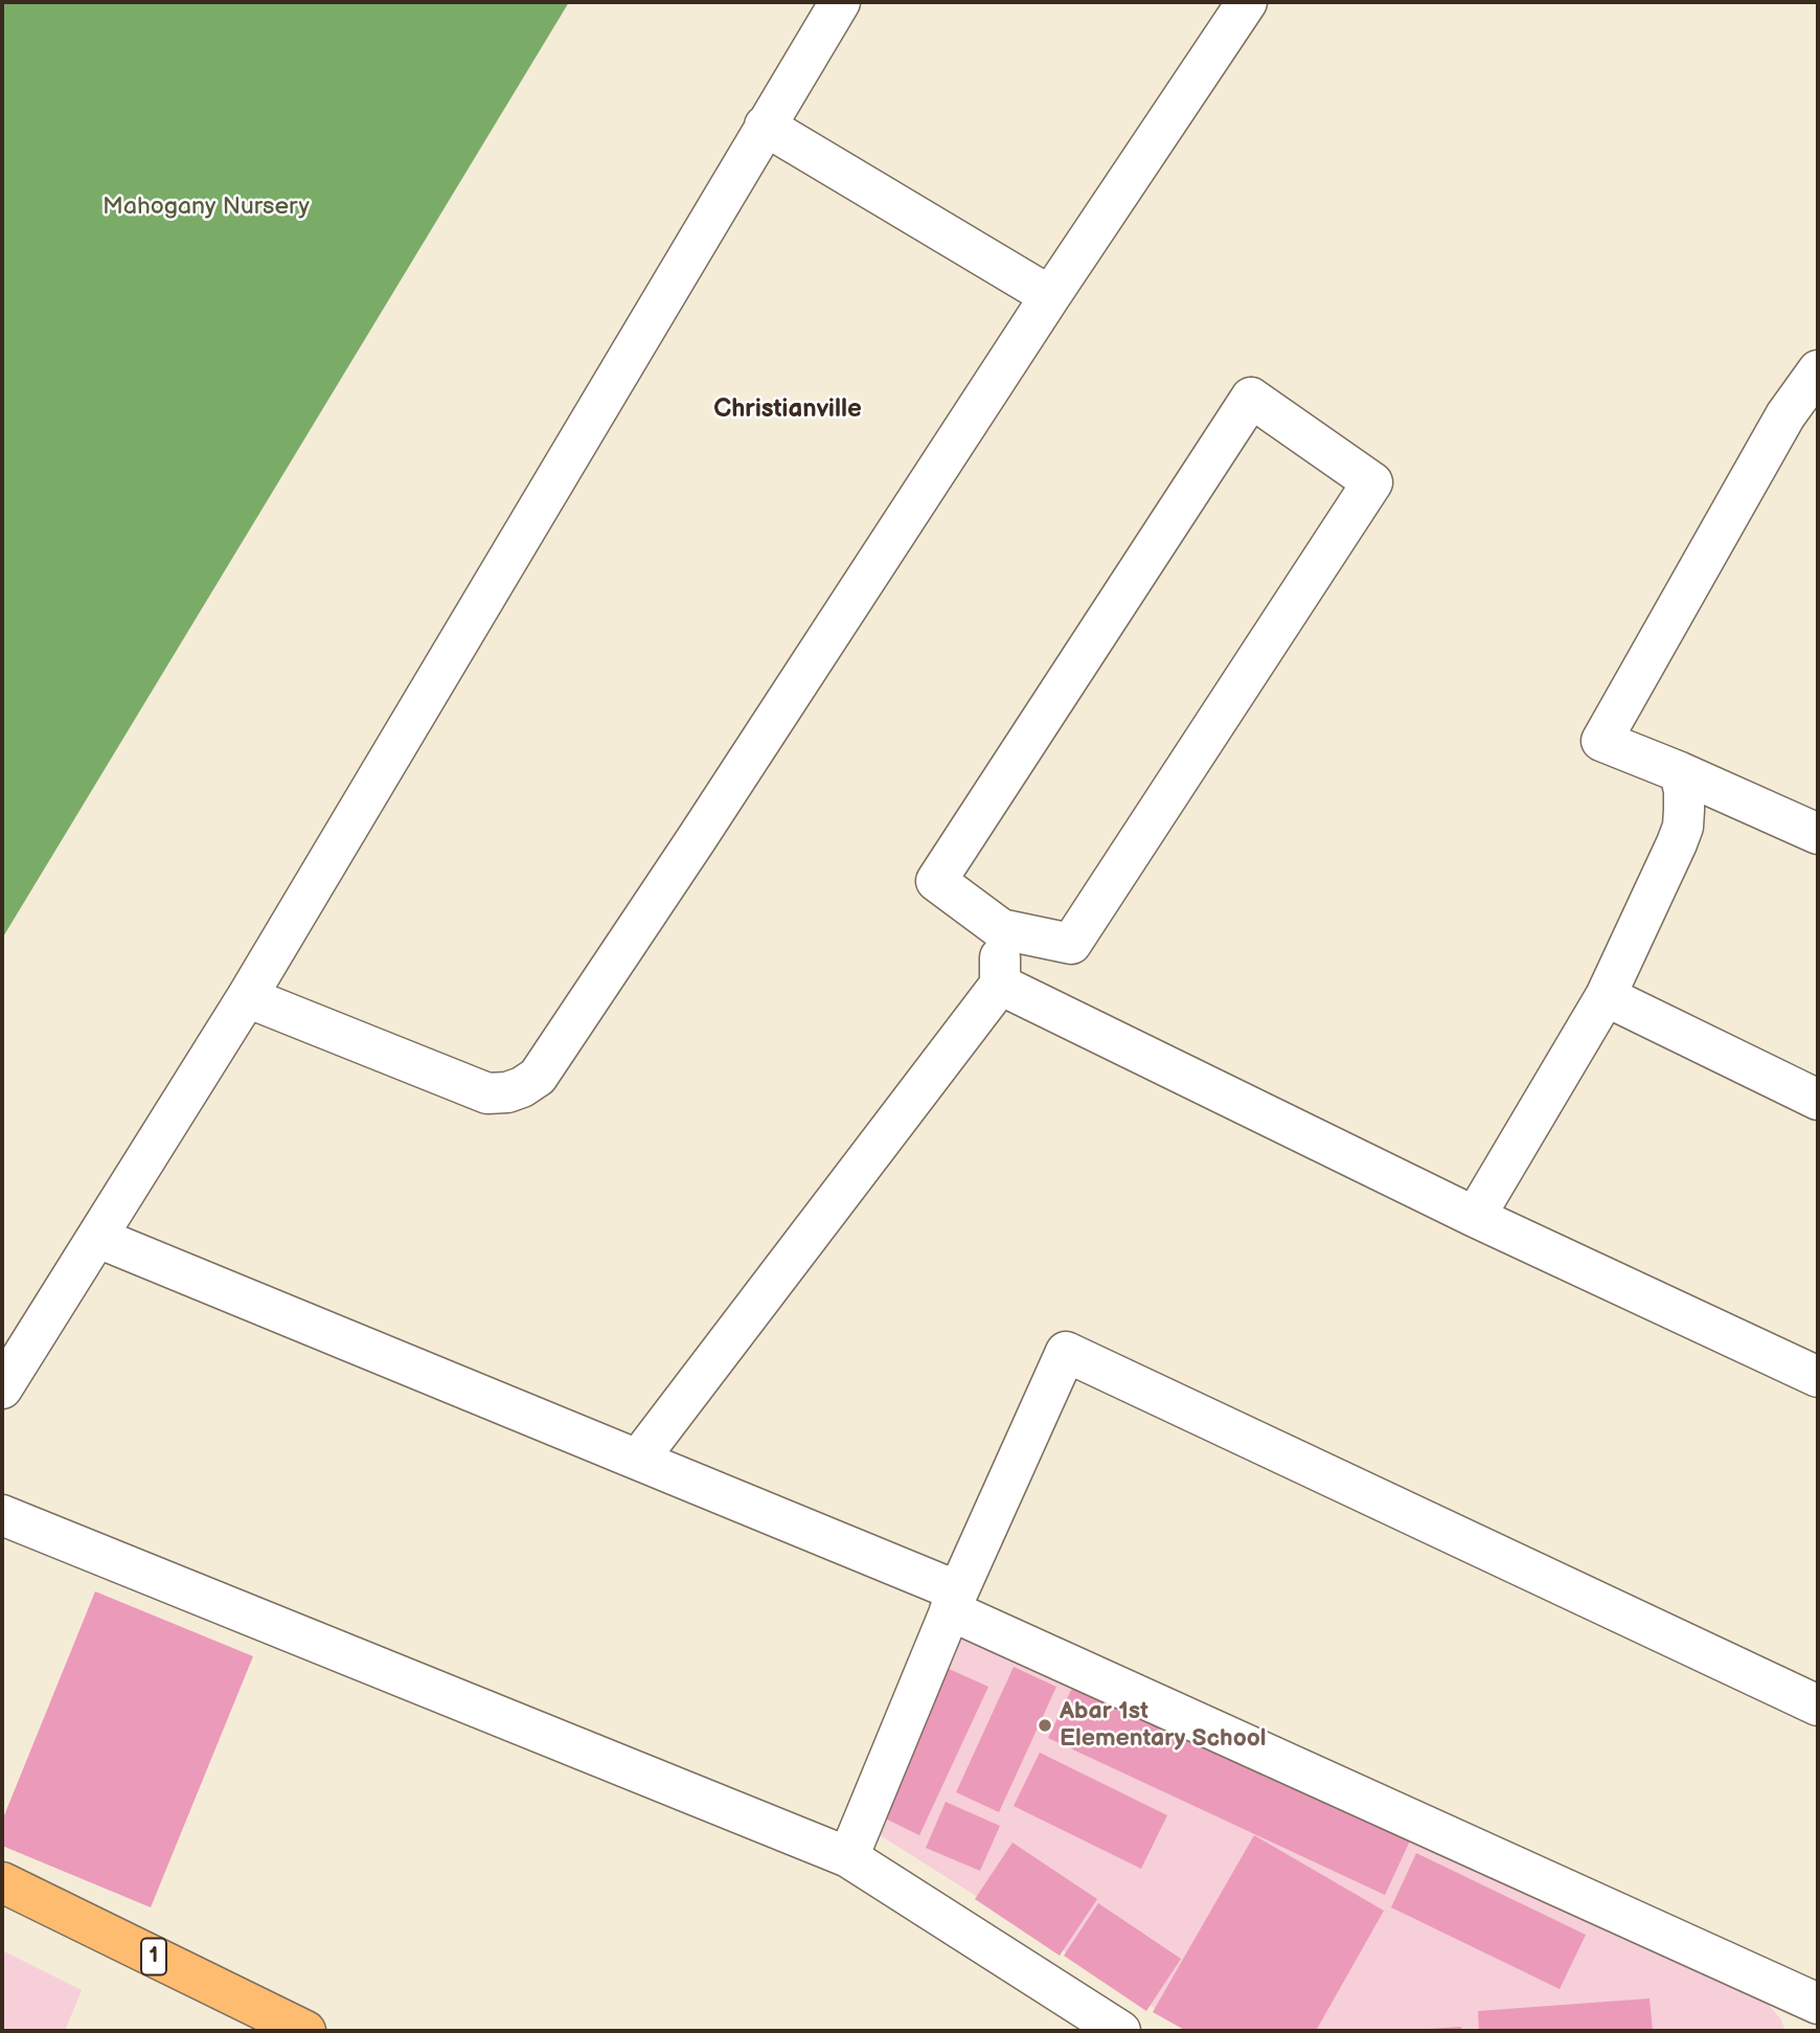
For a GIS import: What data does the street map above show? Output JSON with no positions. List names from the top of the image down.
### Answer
{
  "streets": {
    "highway": ["1"]
  },
  "districts": ["Christianville"],
  "parks": ["Mahogany Nursery"],
  "places": ["Abar 1st Elementary School"]
}
